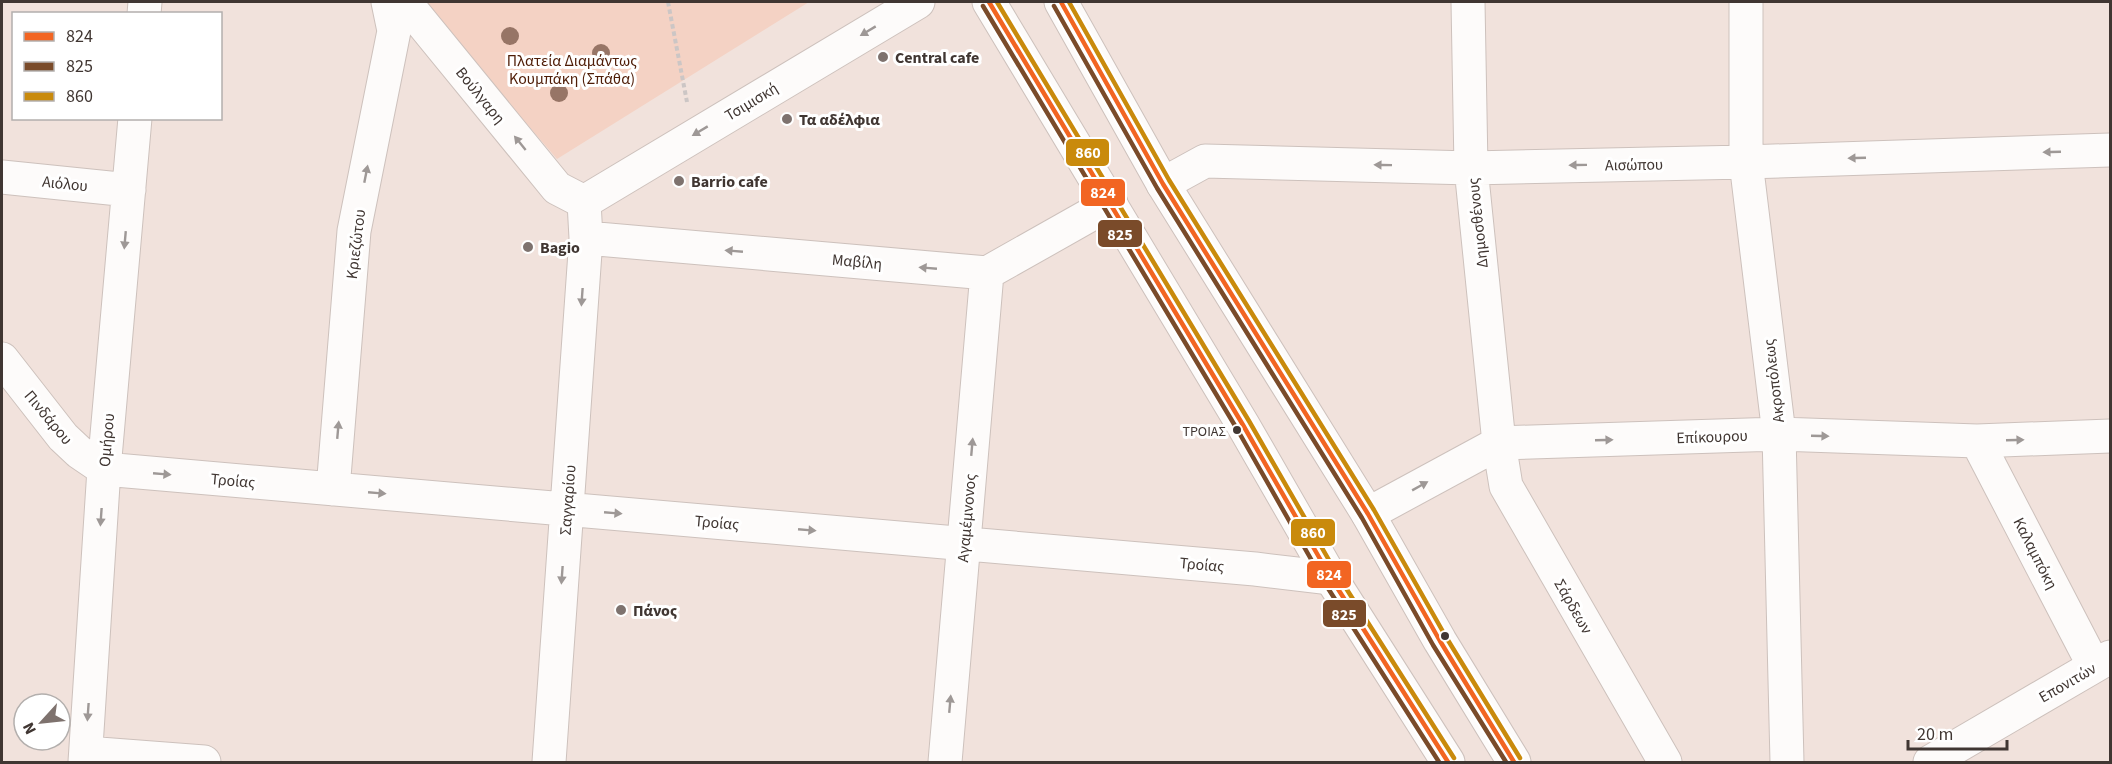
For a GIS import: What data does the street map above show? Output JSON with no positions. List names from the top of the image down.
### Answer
{
  "streets": {
    "street": [
      "Βούλγαρη",
      "Τσιμισκή",
      "Αισώπου",
      "Αιόλου",
      "Δημοσθένους",
      "Κριεζώτου",
      "Μαβίλη",
      "Ακροπόλεως",
      "Πινδάρου",
      "Επίκουρου",
      "Ομήρου",
      "Τροίας",
      "Σαγγαρίου",
      "Αγαμέμνονος",
      "Καλαμπόκη",
      "Σάρδεων",
      "Επονιτών"
    ]
  },
  "crossings": [
    ["Βούλγαρη", "Τσιμισκή"],
    ["Βούλγαρη", "Σαγγαρίου"],
    ["Τσιμισκή", "Σαγγαρίου"],
    ["Αισώπου", "Δημοσθένους"],
    ["Αισώπου", "Ακροπόλεως"],
    ["Αιόλου", "Ομήρου"],
    ["Δημοσθένους", "Επίκουρου"],
    ["Δημοσθένους", "Σάρδεων"],
    ["Κριεζώτου", "Τροίας"],
    ["Μαβίλη", "Σαγγαρίου"],
    ["Μαβίλη", "Αγαμέμνονος"],
    ["Ακροπόλεως", "Επίκουρου"],
    ["Πινδάρου", "Ομήρου"],
    ["Πινδάρου", "Τροίας"],
    ["Επίκουρου", "Καλαμπόκη"],
    ["Επίκουρου", "Σάρδεων"],
    ["Ομήρου", "Τροίας"],
    ["Τροίας", "Σαγγαρίου"],
    ["Τροίας", "Αγαμέμνονος"],
    ["Καλαμπόκη", "Επονιτών"]
  ],
  "one_way": [
    "Βούλγαρη",
    "Αισώπου",
    "Κριεζώτου",
    "Μαβίλη",
    "Επίκουρου",
    "Ομήρου",
    "Τροίας",
    "Σαγγαρίου",
    "Αγαμέμνονος"
  ],
  "parks": ["Πλατεία Διαμάντως Κουμπάκη (Σπάθα)"],
  "places": [
    "Central cafe",
    "Τα αδέλφια",
    "Barrio cafe",
    "Bagio",
    "ΤΡΟΙΑΣ",
    "Πάνος"
  ],
  "lines": ["transit line 824", "transit line 860", "transit line 825"],
  "legend": ["824", "825", "860"],
  "scale_bar": "20 m",
  "north": "bottom left"
}
